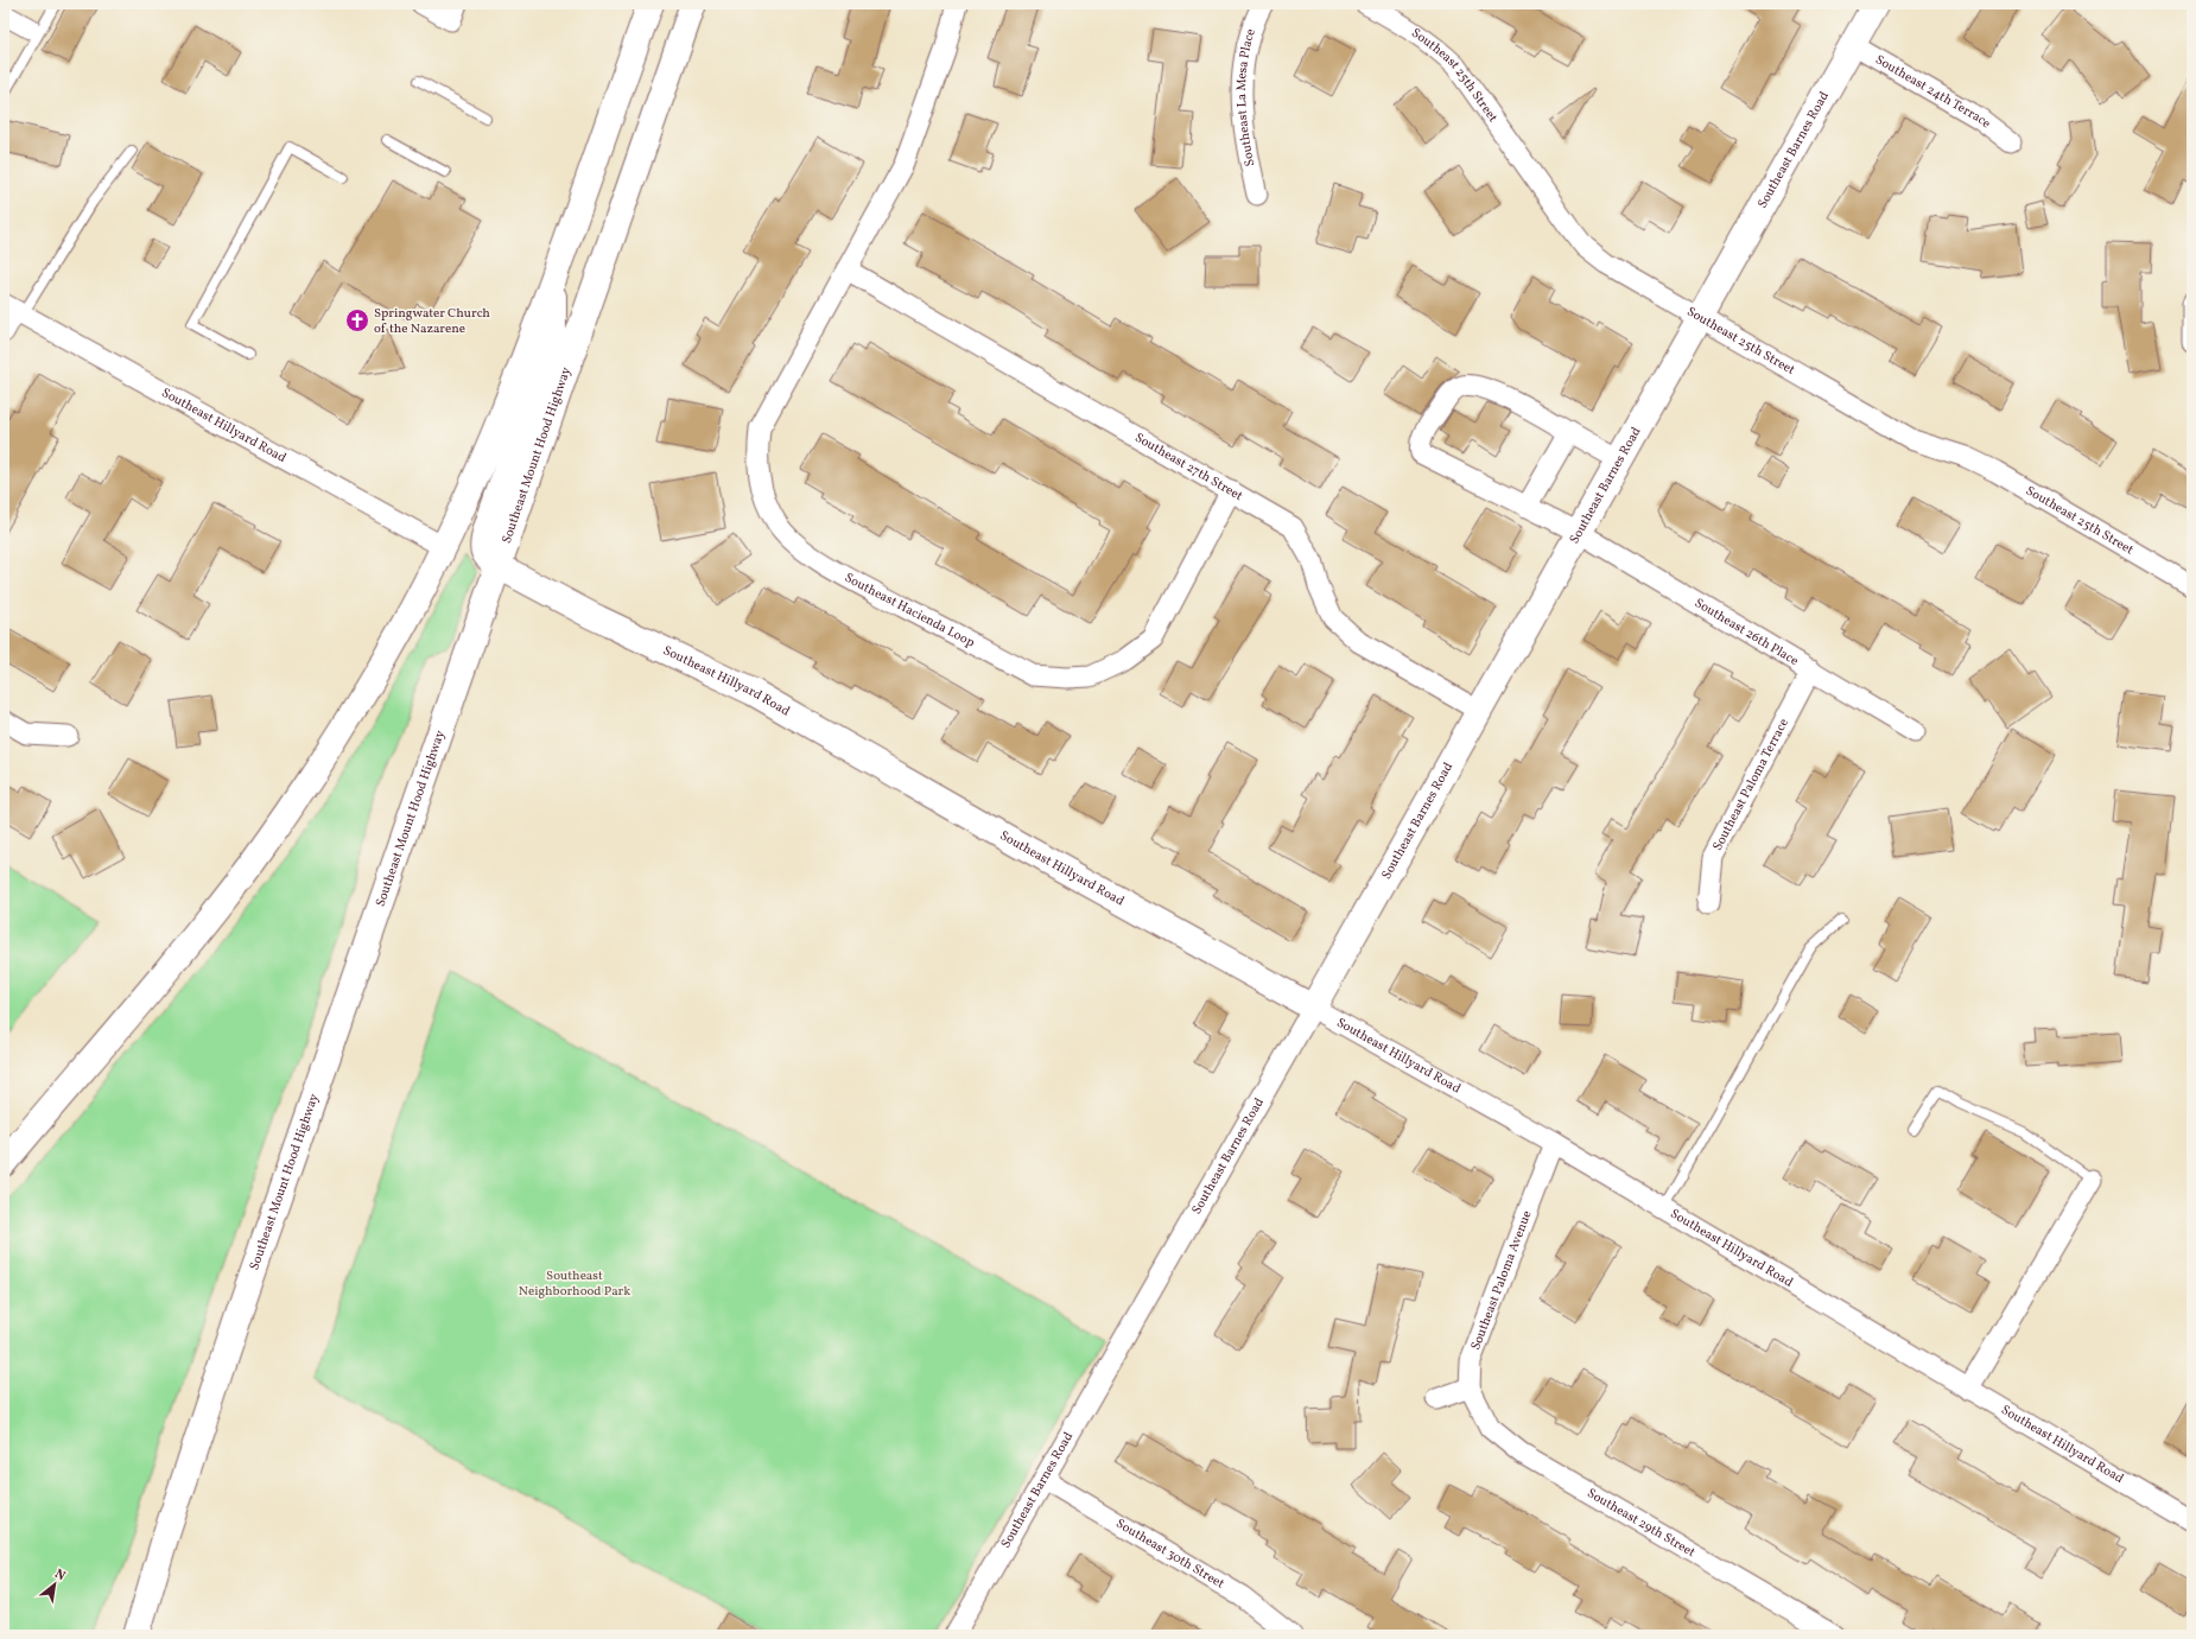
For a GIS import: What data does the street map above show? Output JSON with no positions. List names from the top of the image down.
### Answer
{
  "streets": {
    "main road": ["Southeast Barnes Road", "Southeast Hillyard Road", "Southeast Mount Hood Highway"],
    "street": [
      "Southeast 25th Street",
      "Southeast 24th Terrace",
      "Southeast La Mesa Place",
      "Southeast 27th Street",
      "Southeast Hacienda Loop",
      "Southeast 26th Place",
      "Southeast Paloma Terrace",
      "Southeast Paloma Avenue",
      "Southeast 29th Street",
      "Southeast 30th Street"
    ]
  },
  "crossings": [
    ["Southeast 25th Street", "Southeast Barnes Road"],
    ["Southeast 24th Terrace", "Southeast Barnes Road"],
    ["Southeast Barnes Road", "Southeast Hillyard Road"],
    ["Southeast Barnes Road", "Southeast 27th Street"],
    ["Southeast Barnes Road", "Southeast 26th Place"],
    ["Southeast Barnes Road", "Southeast 30th Street"],
    ["Southeast Hillyard Road", "Southeast Mount Hood Highway"],
    ["Southeast Hillyard Road", "Southeast Paloma Avenue"],
    ["Southeast 27th Street", "Southeast Hacienda Loop"],
    ["Southeast 26th Place", "Southeast Paloma Terrace"],
    ["Southeast Paloma Avenue", "Southeast 29th Street"]
  ],
  "parks": ["Southeast Neighborhood Park"],
  "places": {
    "church": ["Springwater Church of the Nazarene"]
  },
  "north": "top right"
}
